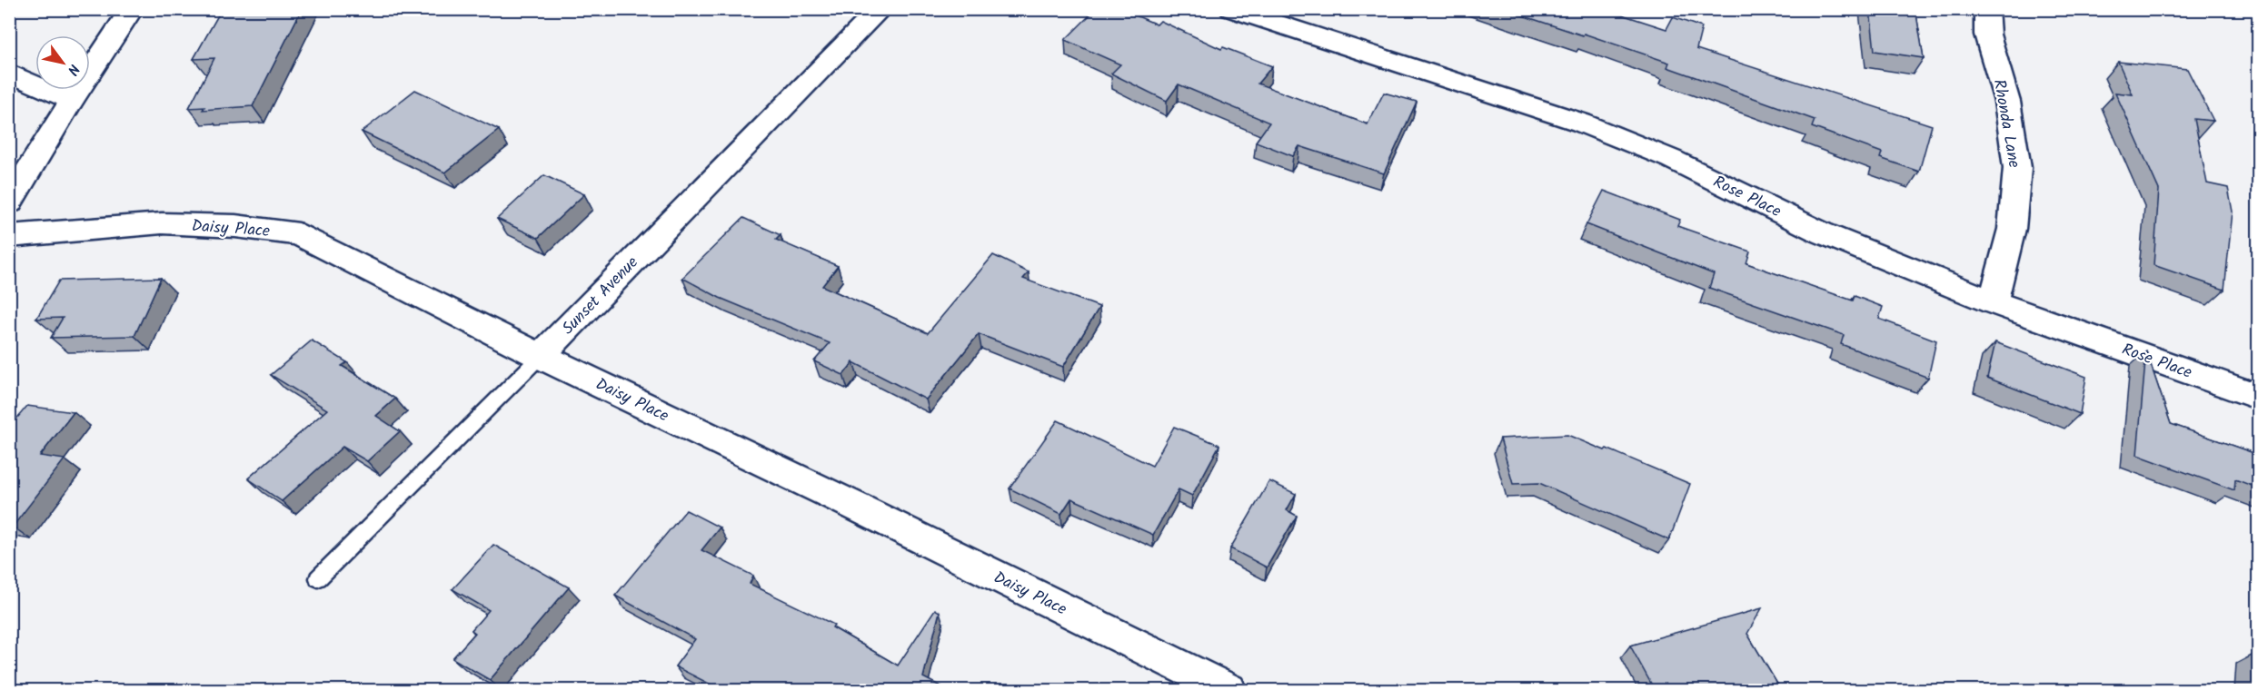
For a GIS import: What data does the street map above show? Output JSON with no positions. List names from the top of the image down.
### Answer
{
  "streets": {
    "street": [
      "Rhonda Lane",
      "Rose Place",
      "Daisy Place",
      "Sunset Avenue"
    ]
  },
  "crossings": [
    ["Rhonda Lane", "Rose Place"],
    ["Daisy Place", "Sunset Avenue"]
  ],
  "north": "bottom right"
}
